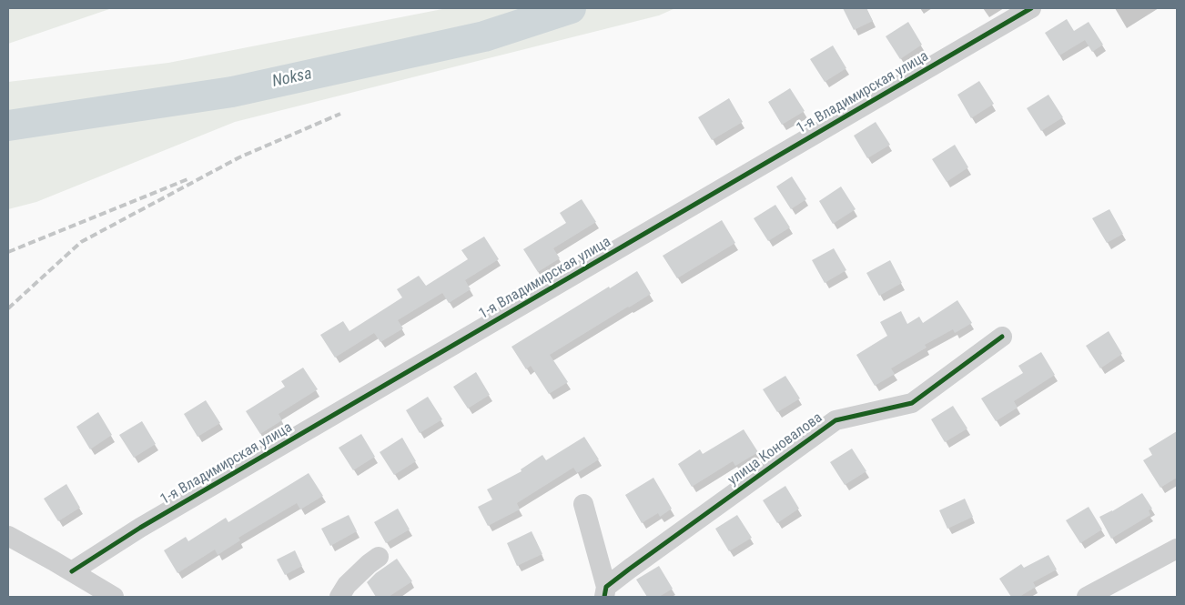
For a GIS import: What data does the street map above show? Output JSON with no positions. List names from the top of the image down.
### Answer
{
  "streets": {
    "street": ["1-я Владимирская улица", "улица Коновалова"]
  },
  "water": ["Noksa"]
}
